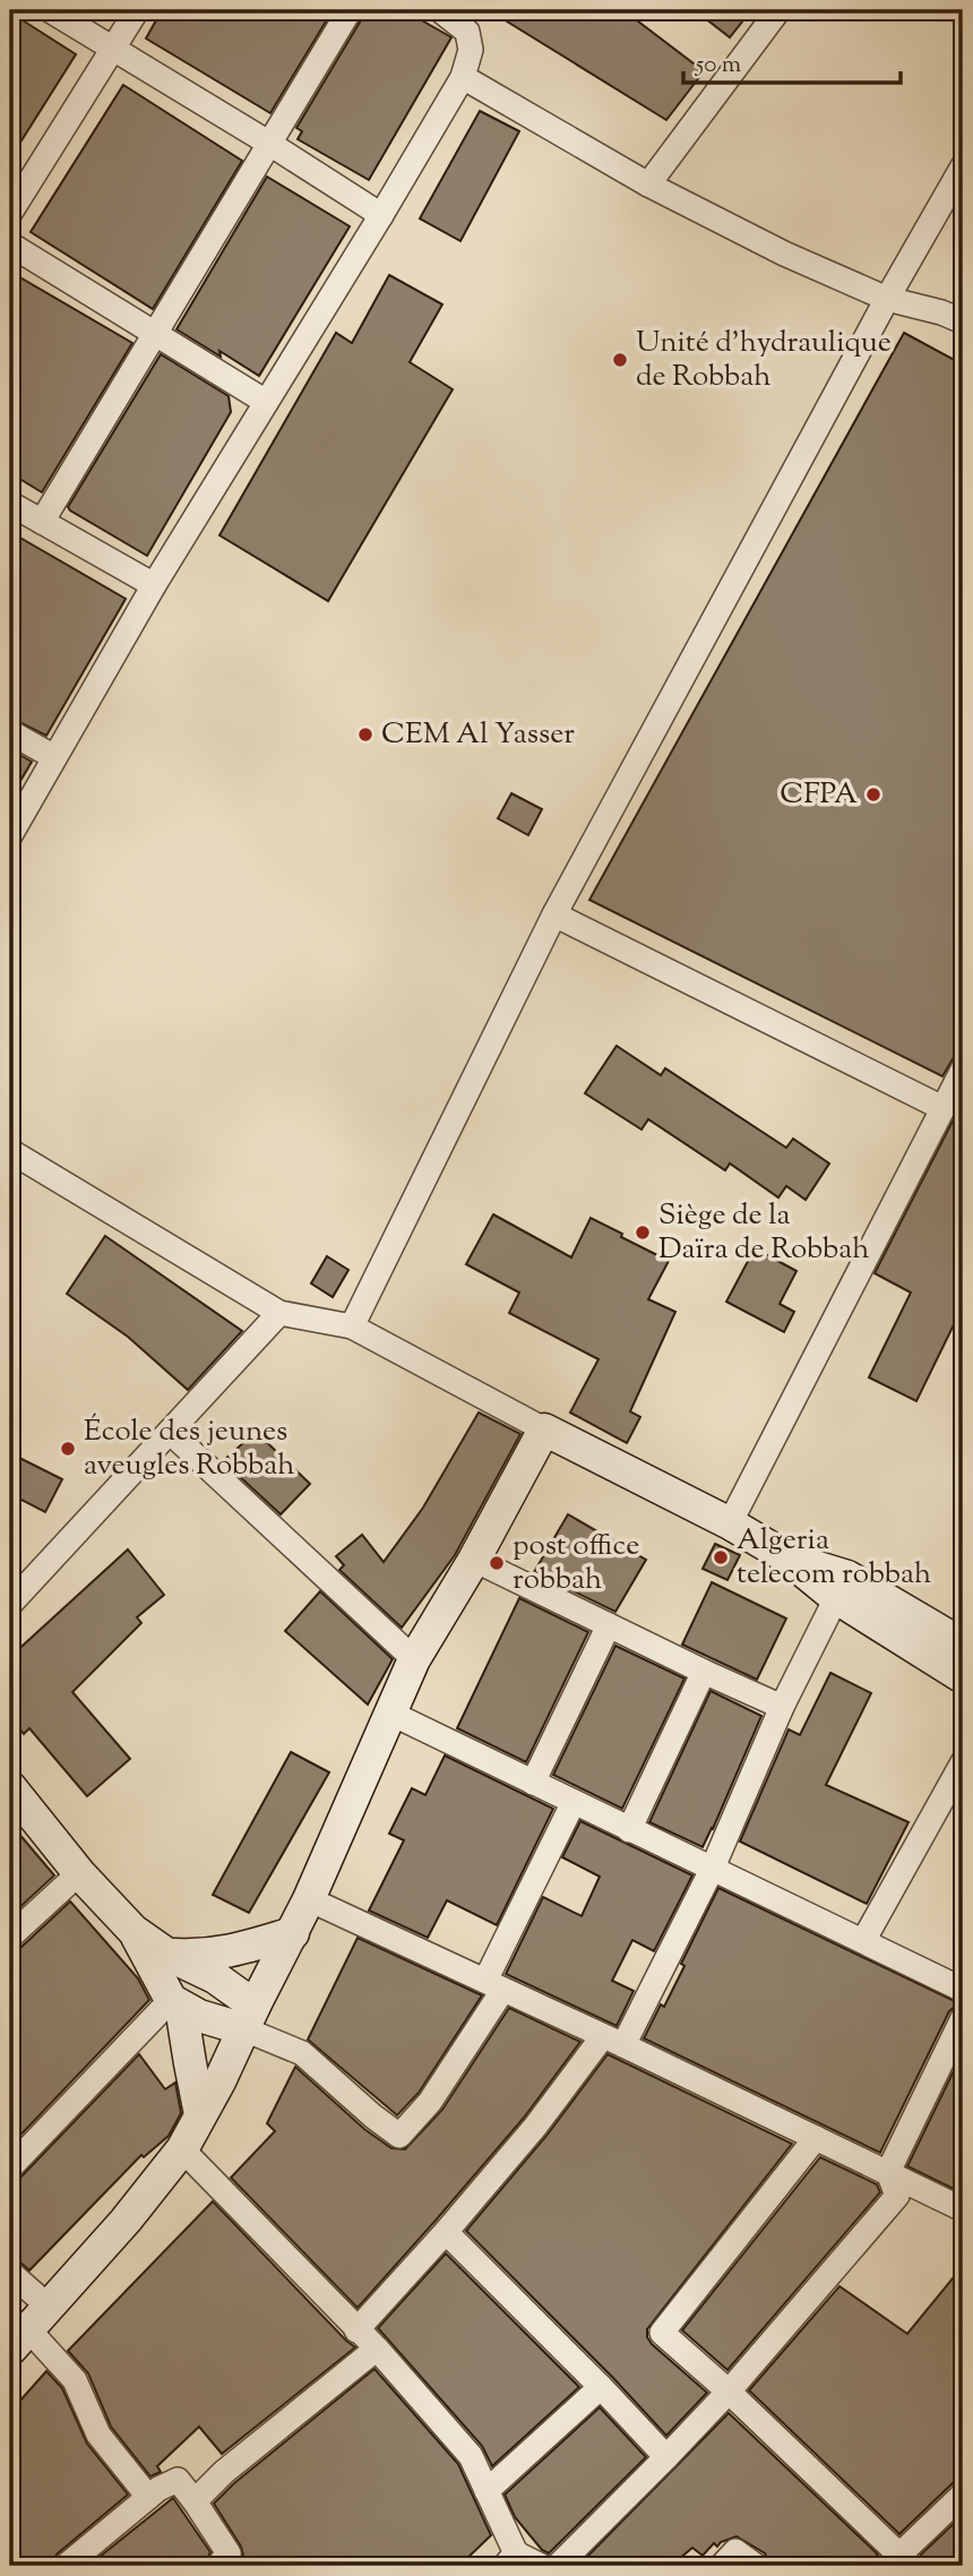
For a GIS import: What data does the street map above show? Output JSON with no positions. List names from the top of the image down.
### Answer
{
  "places": [
    "Unité d'hydraulique de Robbah",
    "CEM Al Yasser",
    "CFPA",
    "Siège de la Daïra de Robbah",
    "École des jeunes aveugles Robbah",
    "Algeria telecom robbah",
    "post office robbah"
  ],
  "scale_bar": "50 m"
}
